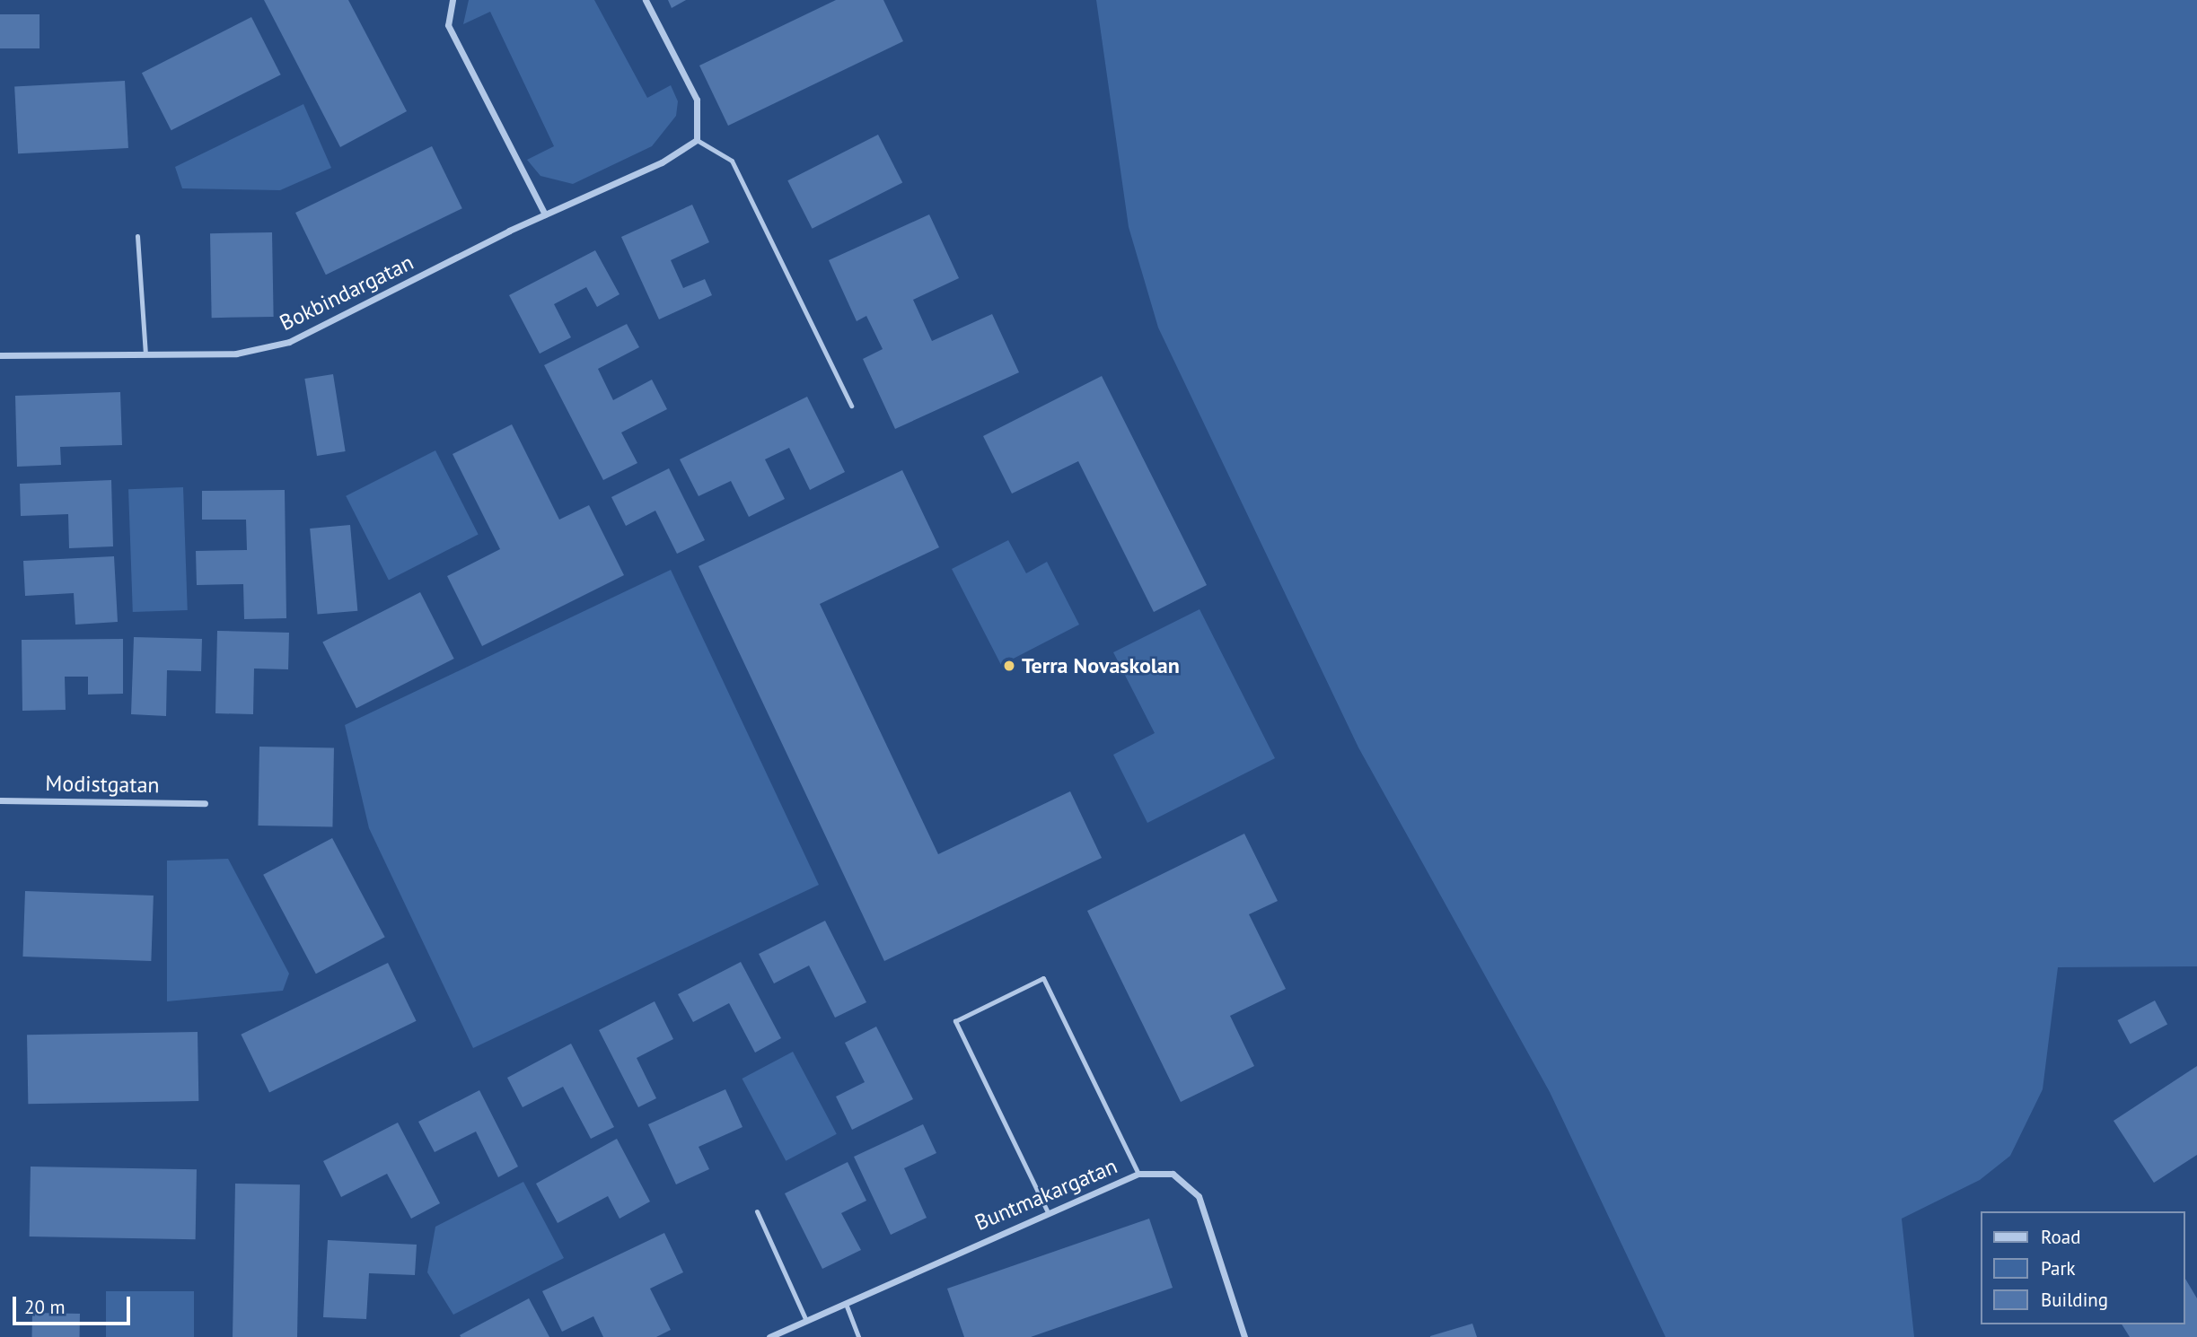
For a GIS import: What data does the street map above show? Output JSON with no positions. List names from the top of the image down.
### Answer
{
  "streets": {
    "street": ["Bokbindargatan", "Modistgatan", "Buntmakargatan"]
  },
  "places": ["Terra Novaskolan"],
  "legend": ["Road", "Park", "Building"],
  "scale_bar": "20 m"
}
